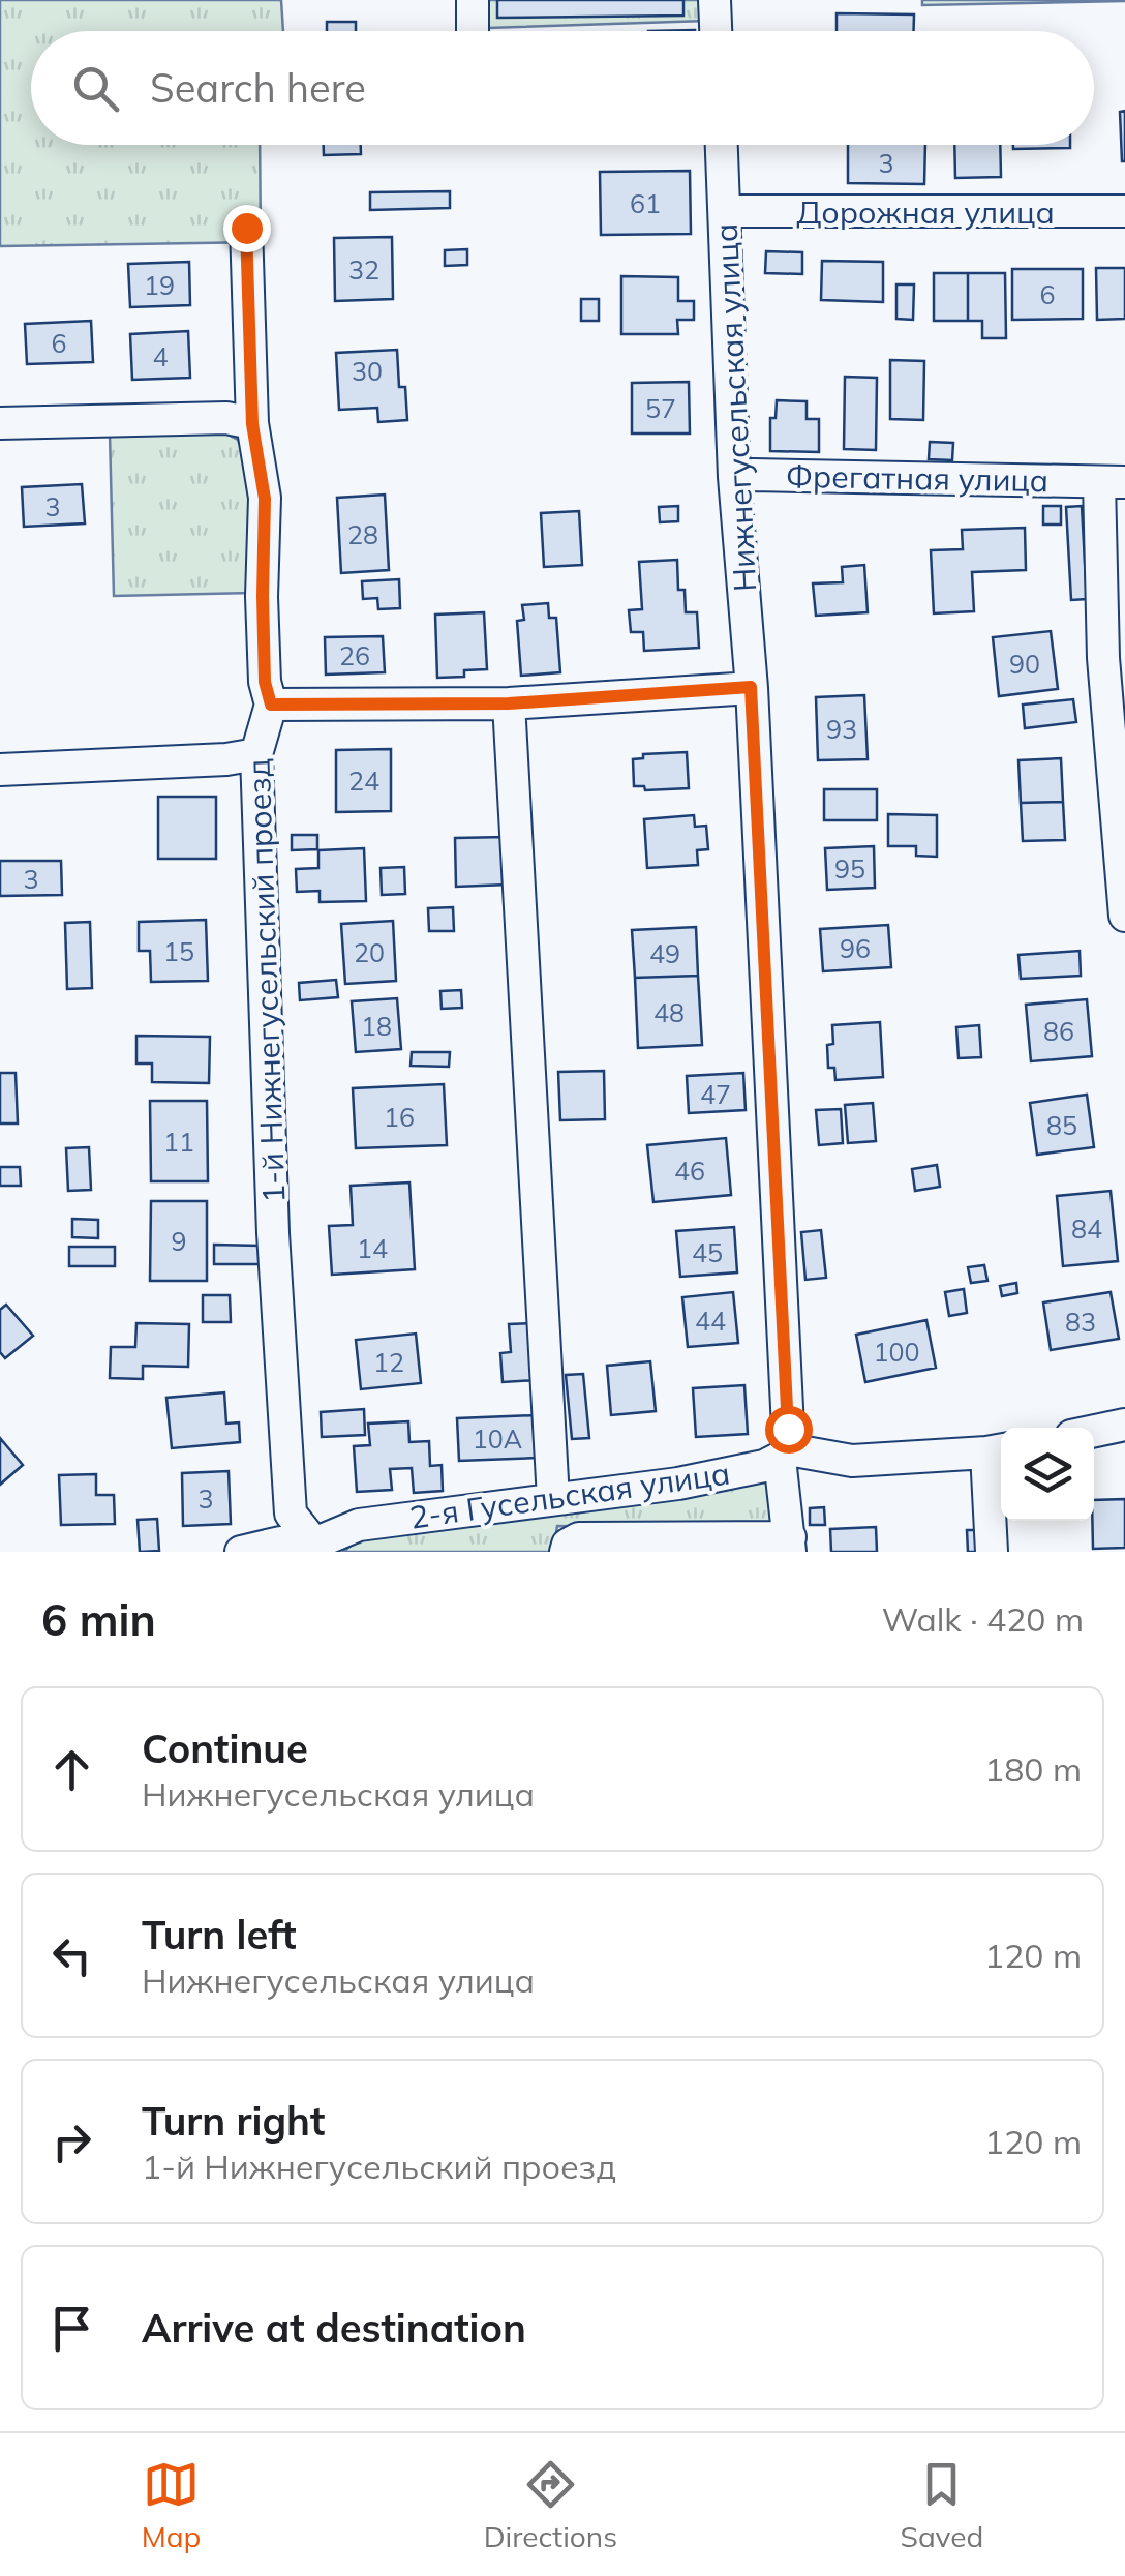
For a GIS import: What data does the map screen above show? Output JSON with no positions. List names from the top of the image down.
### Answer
{
  "streets": {
    "street": [
      "Дорожная улица",
      "Нижнегусельская улица",
      "Фрегатная улица",
      "1-й Нижнегусельский проезд",
      "2-я Гусельская улица"
    ]
  },
  "crossings": [
    ["Дорожная улица", "Нижнегусельская улица"],
    ["Нижнегусельская улица", "Фрегатная улица"],
    ["Нижнегусельская улица", "2-я Гусельская улица"],
    ["1-й Нижнегусельский проезд", "2-я Гусельская улица"]
  ],
  "house_numbers": [
    "3",
    "61",
    "32",
    "19",
    "6",
    "6",
    "4",
    "30",
    "57",
    "3",
    "28",
    "26",
    "90",
    "93",
    "24",
    "95",
    "3",
    "96",
    "15",
    "20",
    "49",
    "48",
    "18",
    "86",
    "47",
    "16",
    "85",
    "11",
    "46",
    "84",
    "9",
    "14",
    "45",
    "44",
    "83",
    "100",
    "12",
    "10А",
    "3"
  ],
  "page": {
    "search": "Search here",
    "heading": ["6 min", "Walk · 420 m"],
    "list": [
      ["Continue", "Нижнегусельская улица", "180 m"],
      ["Turn left", "Нижнегусельская улица", "120 m"],
      ["Turn right", "1-й Нижнегусельский проезд", "120 m"],
      "Arrive at destination"
    ],
    "nav": ["Map", "Directions", "Saved"]
  }
}
